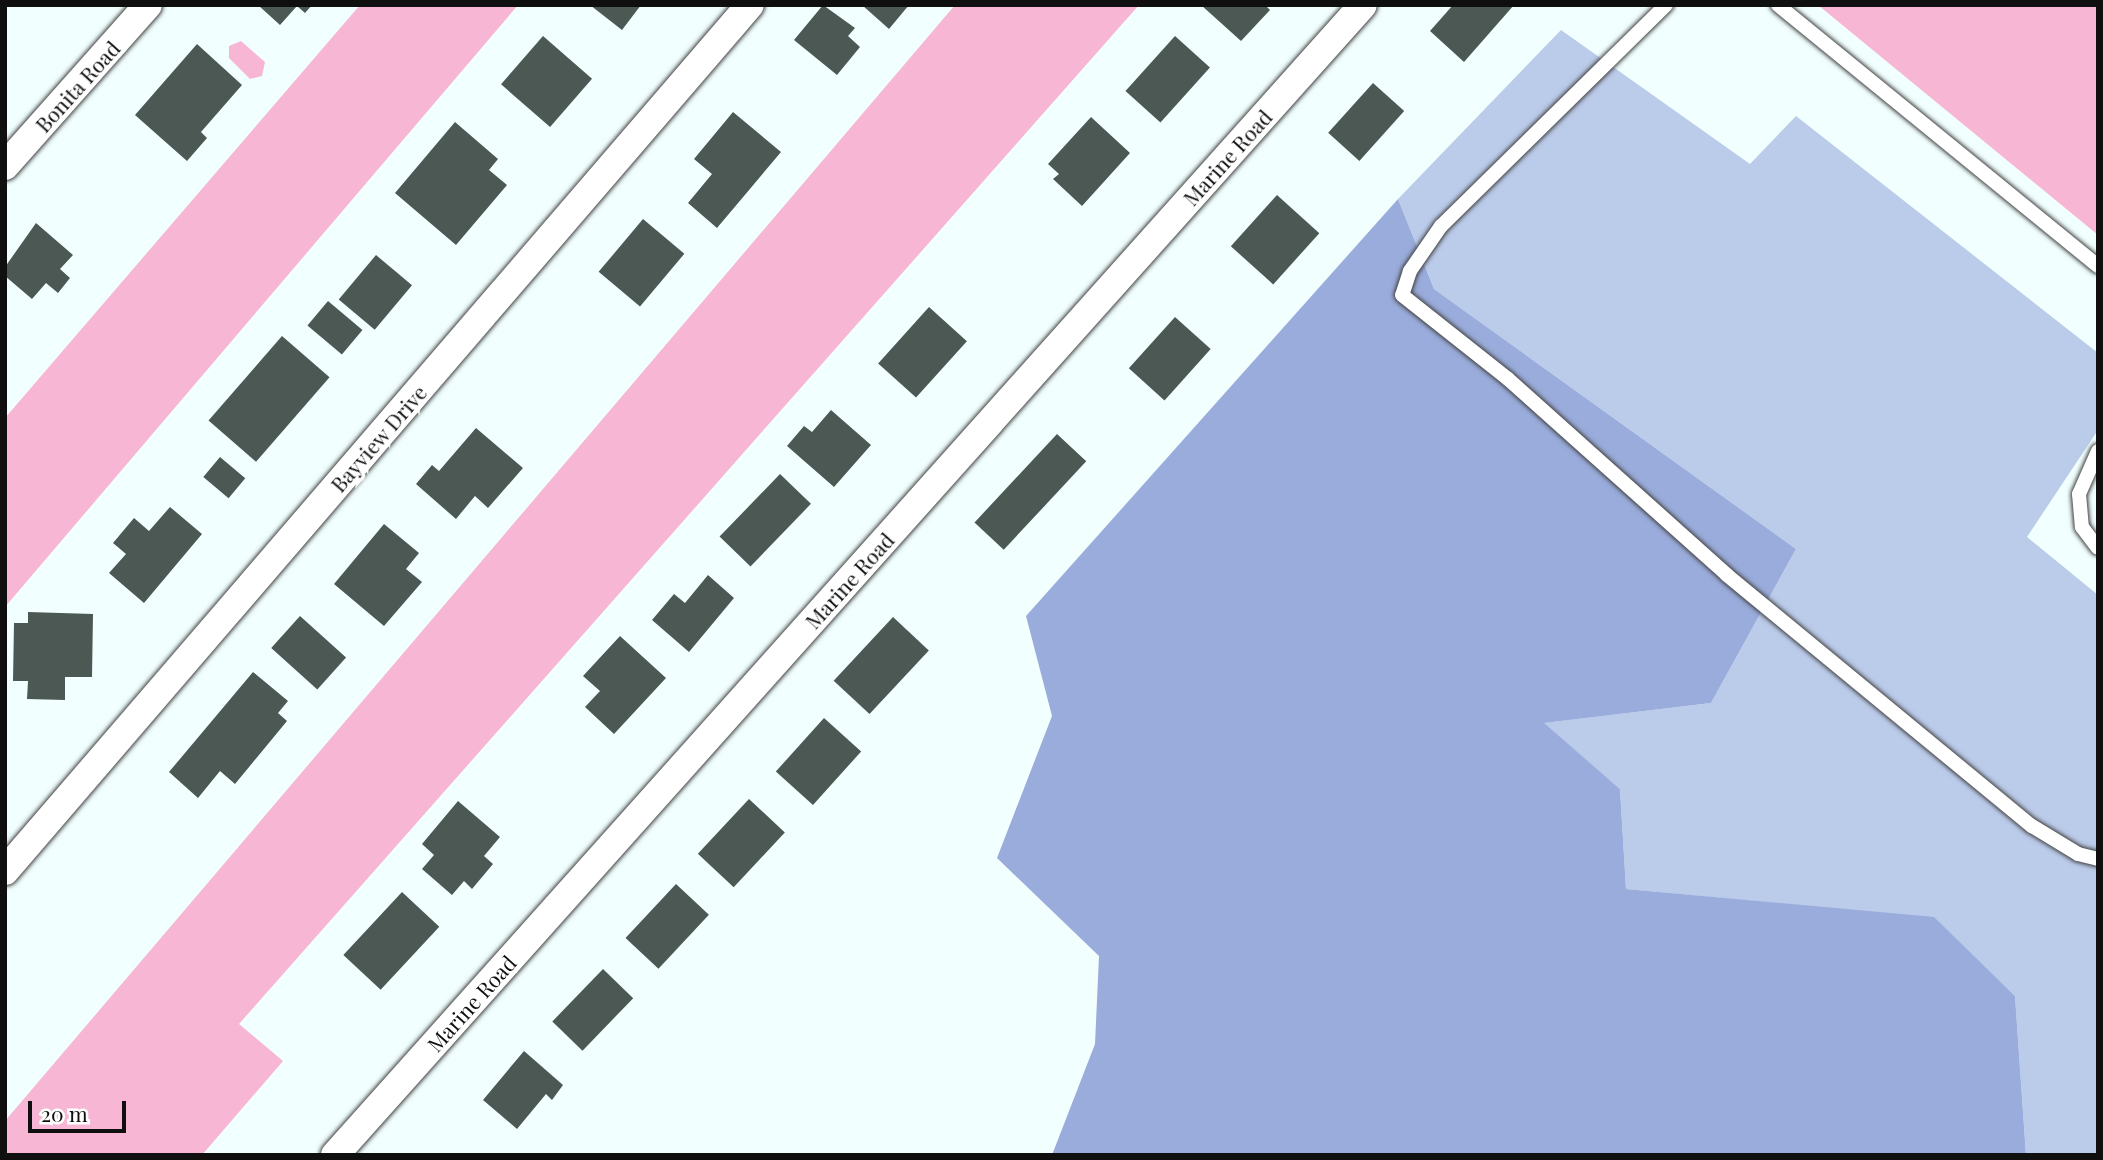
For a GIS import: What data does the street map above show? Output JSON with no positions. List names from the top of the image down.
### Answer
{
  "streets": {
    "street": ["Bonita Road", "Marine Road", "Bayview Drive"]
  },
  "scale_bar": "20 m"
}
